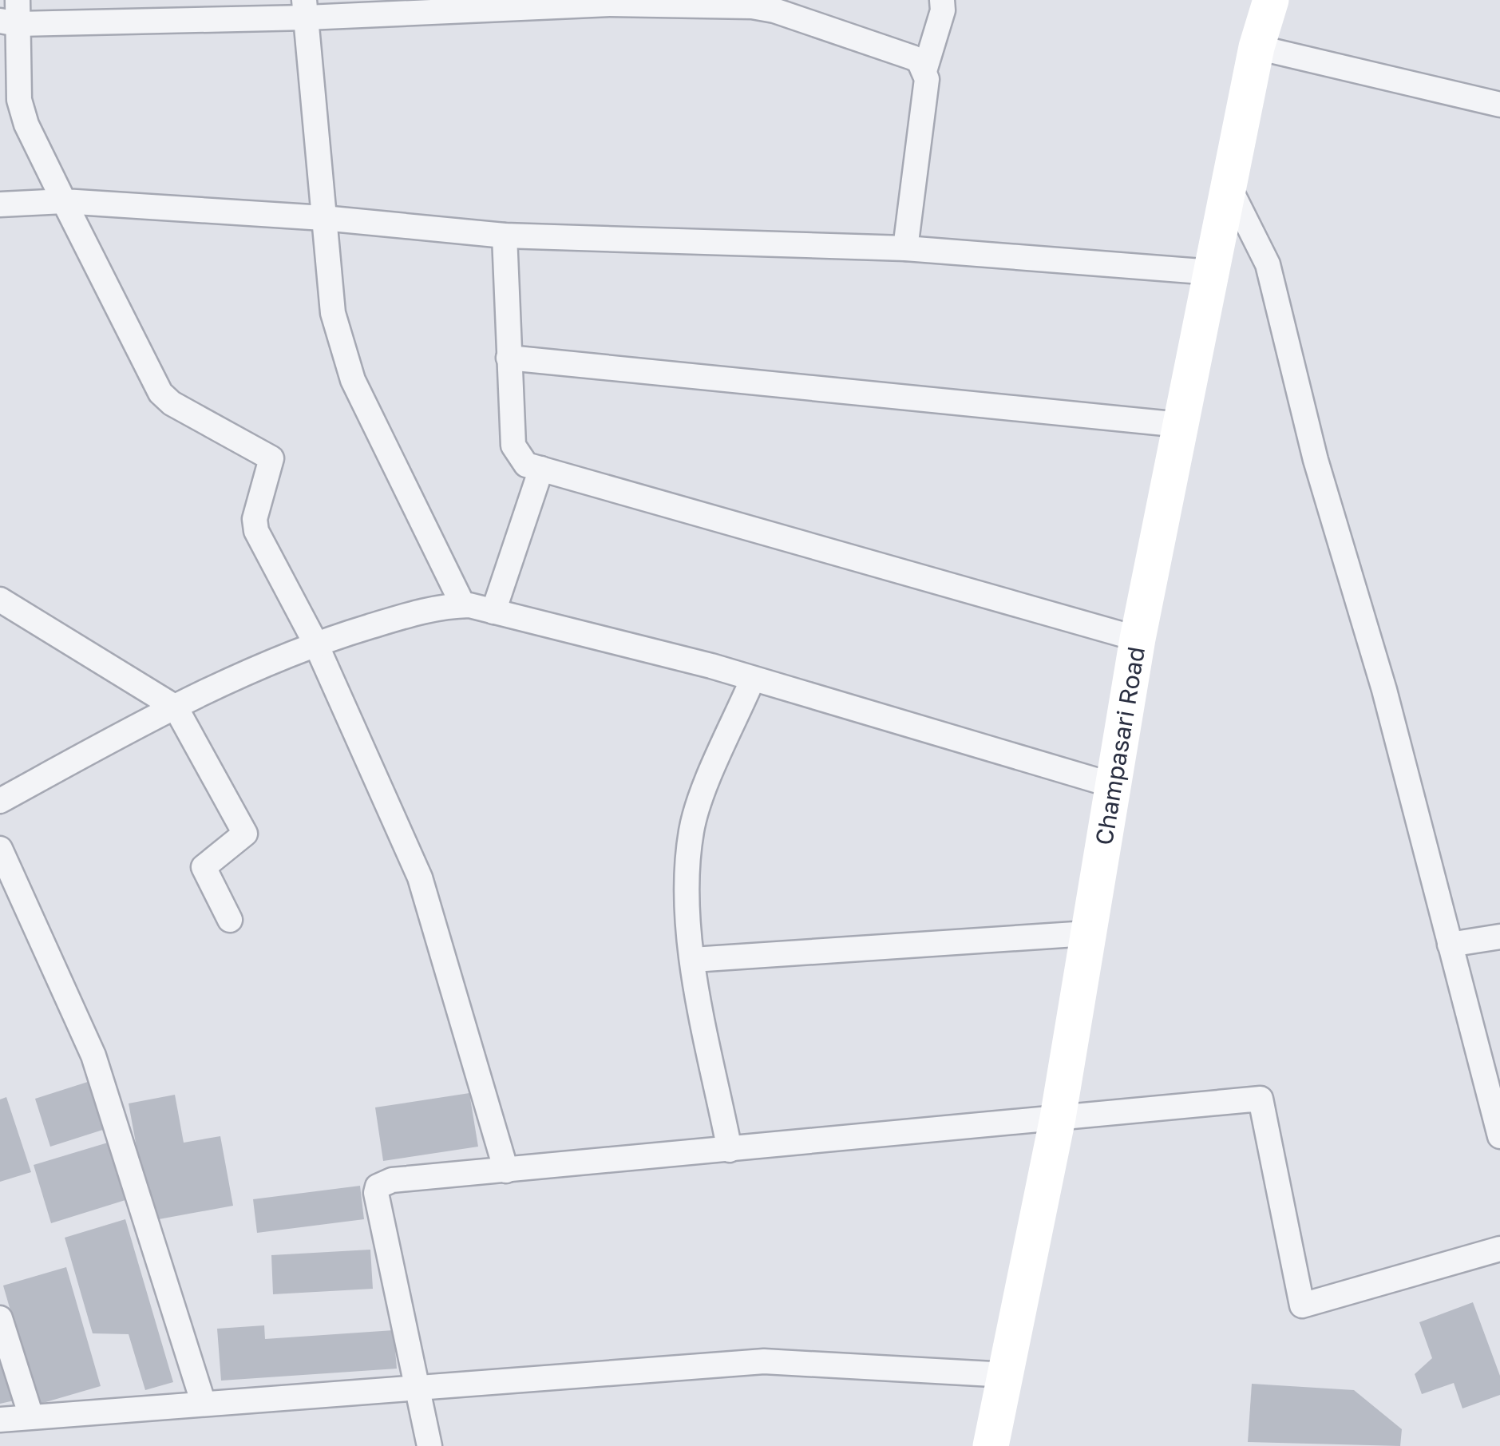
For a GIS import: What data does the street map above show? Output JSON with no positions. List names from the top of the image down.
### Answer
{
  "streets": {
    "main road": ["Champasari Road"]
  }
}
